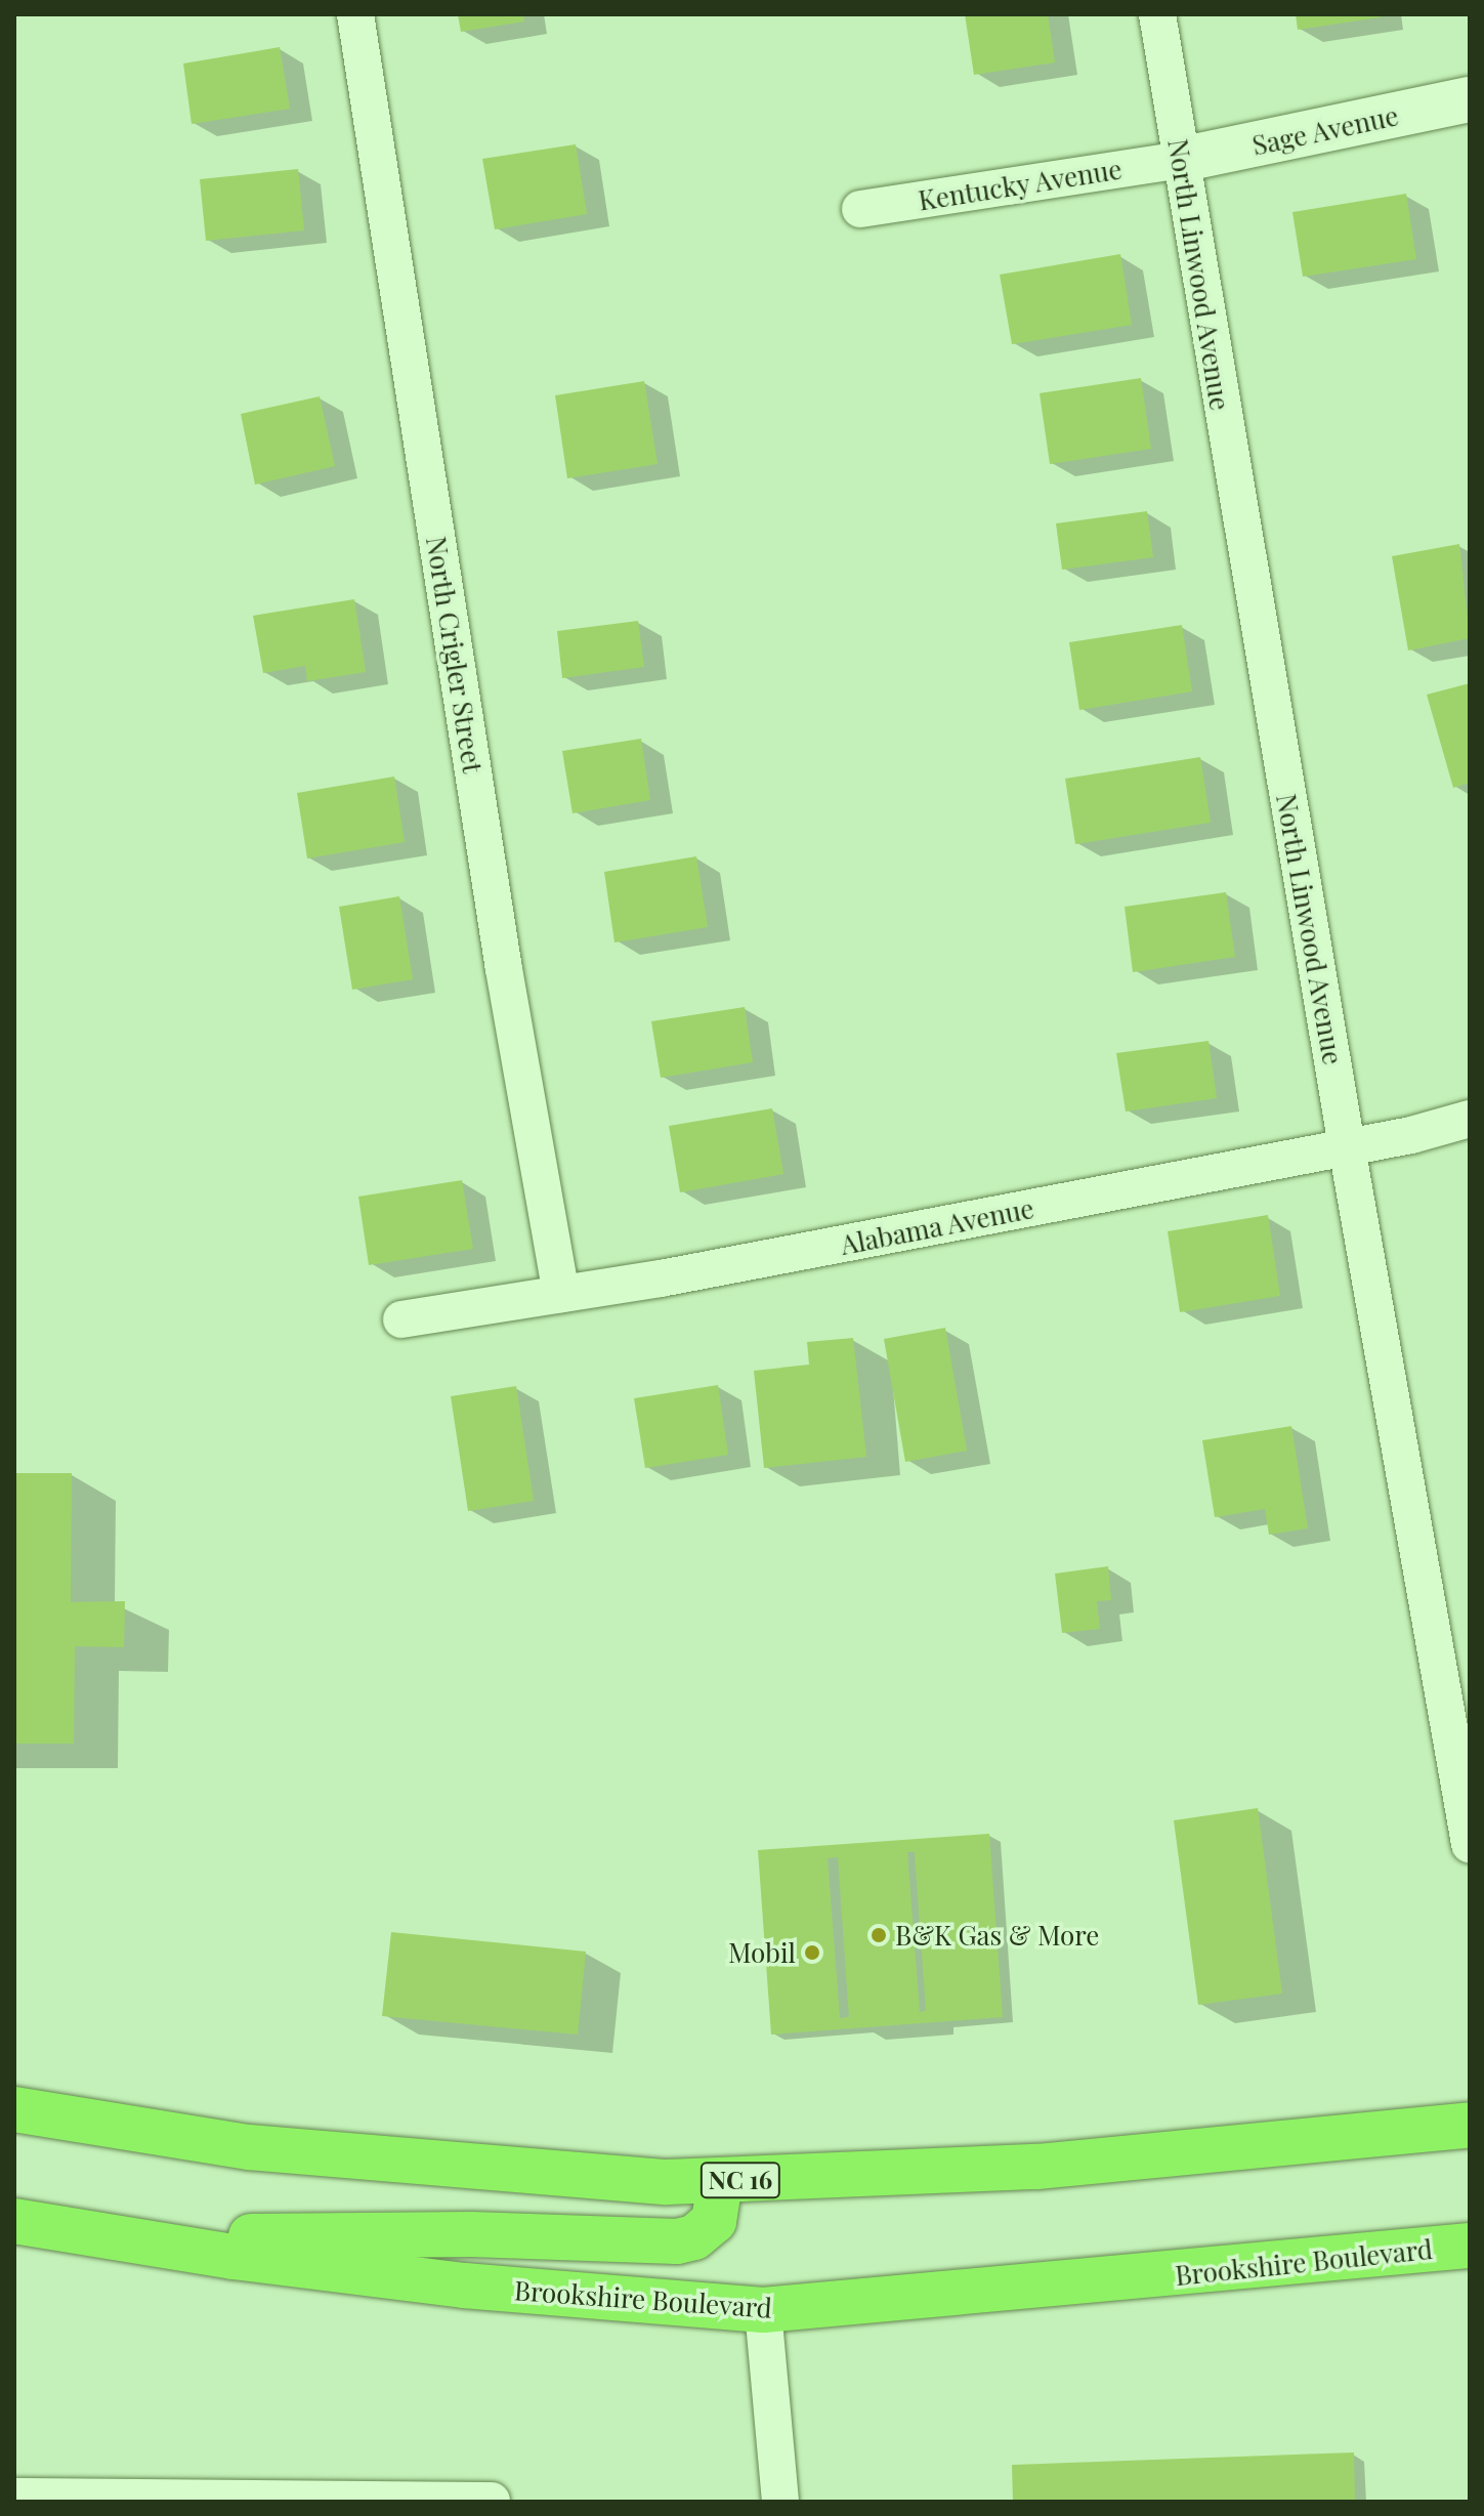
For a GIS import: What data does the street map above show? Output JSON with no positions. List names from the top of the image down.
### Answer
{
  "streets": {
    "highway": ["NC 16", "Brookshire Boulevard"],
    "street": [
      "Sage Avenue",
      "Kentucky Avenue",
      "North Linwood Avenue",
      "North Crigler Street",
      "Alabama Avenue"
    ]
  },
  "crossings": [
    ["Sage Avenue", "Kentucky Avenue"],
    ["Sage Avenue", "North Linwood Avenue"],
    ["Kentucky Avenue", "North Linwood Avenue"],
    ["North Linwood Avenue", "Alabama Avenue"],
    ["North Crigler Street", "Alabama Avenue"]
  ],
  "places": ["B&K Gas & More", "Mobil"]
}
